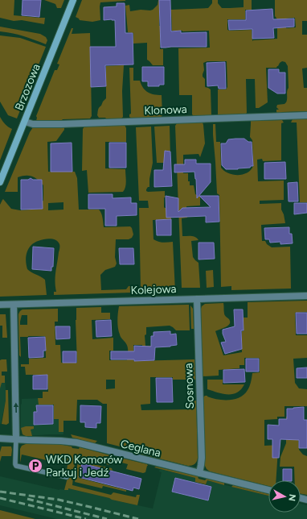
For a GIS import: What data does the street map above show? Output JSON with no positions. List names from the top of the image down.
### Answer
{
  "streets": {
    "street": [
      "Brzozowa",
      "Klonowa",
      "Kolejowa",
      "Sosnowa",
      "Ceglana"
    ]
  },
  "crossings": [
    ["Brzozowa", "Klonowa"],
    ["Kolejowa", "Sosnowa"],
    ["Sosnowa", "Ceglana"]
  ],
  "places": {
    "parking": ["WKD Komorów Parkuj i Jedź"]
  },
  "north": "right"
}
